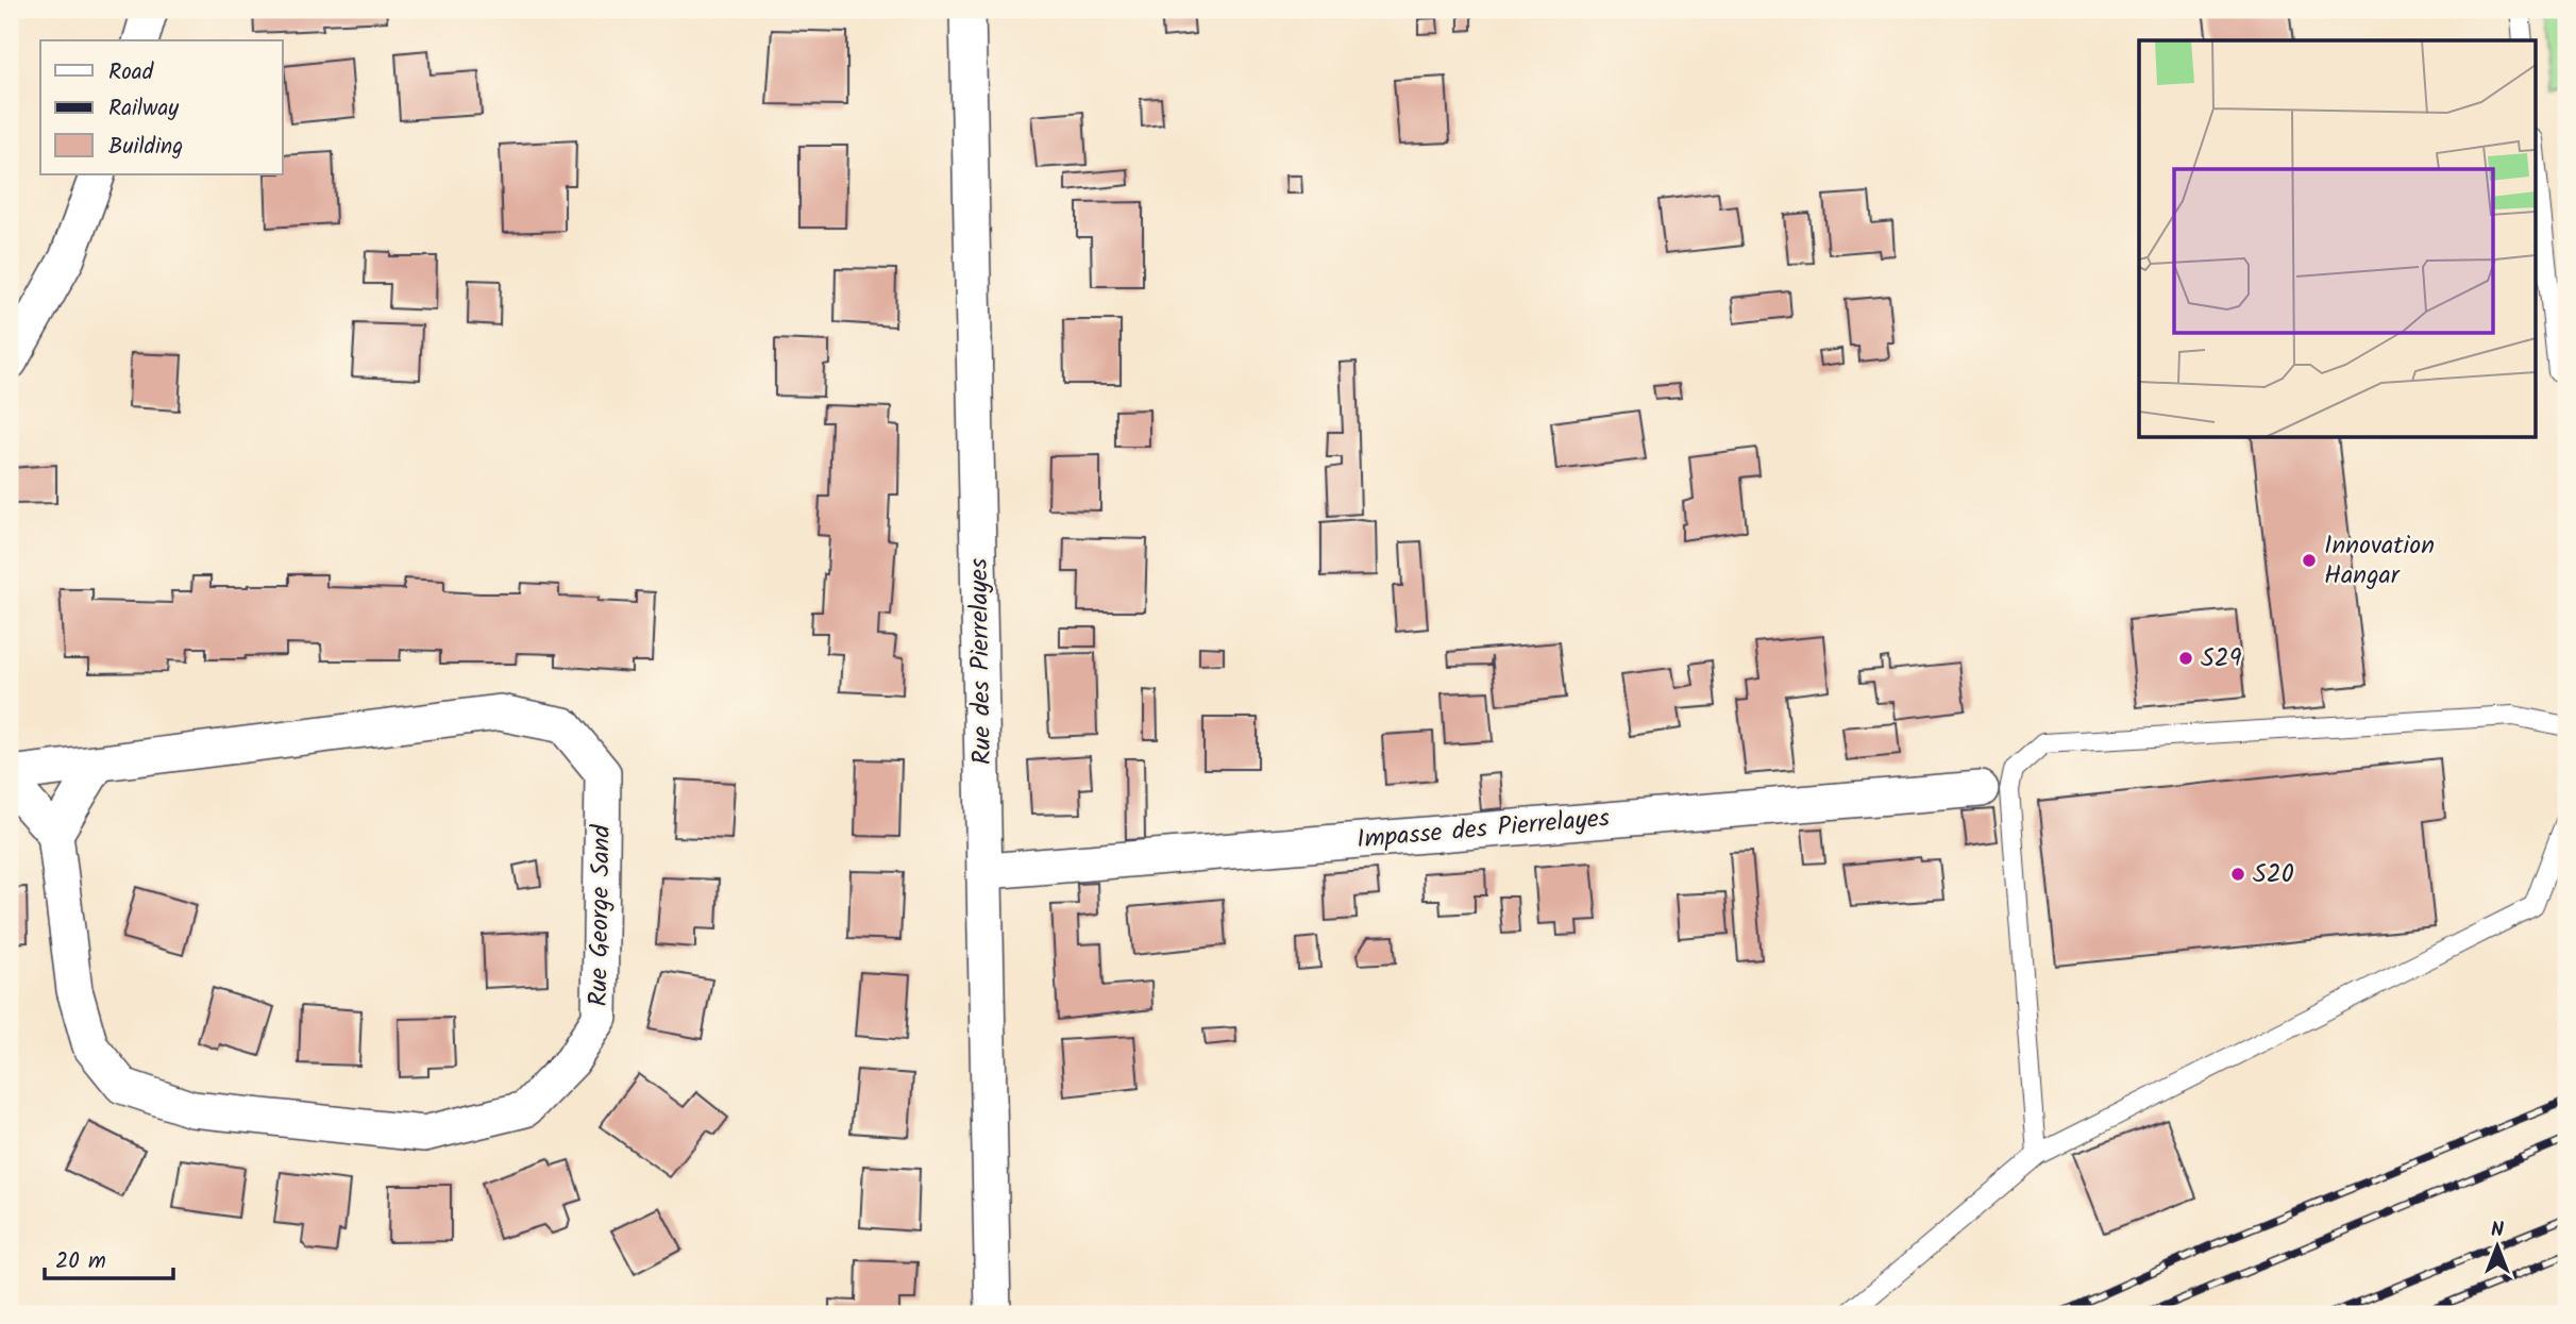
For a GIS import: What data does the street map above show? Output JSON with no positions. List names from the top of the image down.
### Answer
{
  "streets": {
    "street": ["Rue des Pierrelayes", "Impasse des Pierrelayes", "Rue George Sand"]
  },
  "crossings": [
    ["Rue des Pierrelayes", "Impasse des Pierrelayes"]
  ],
  "places": ["Innovation Hangar", "S29", "S20"],
  "legend": ["Road", "Railway", "Building"],
  "scale_bar": "20 m",
  "north": "top"
}
